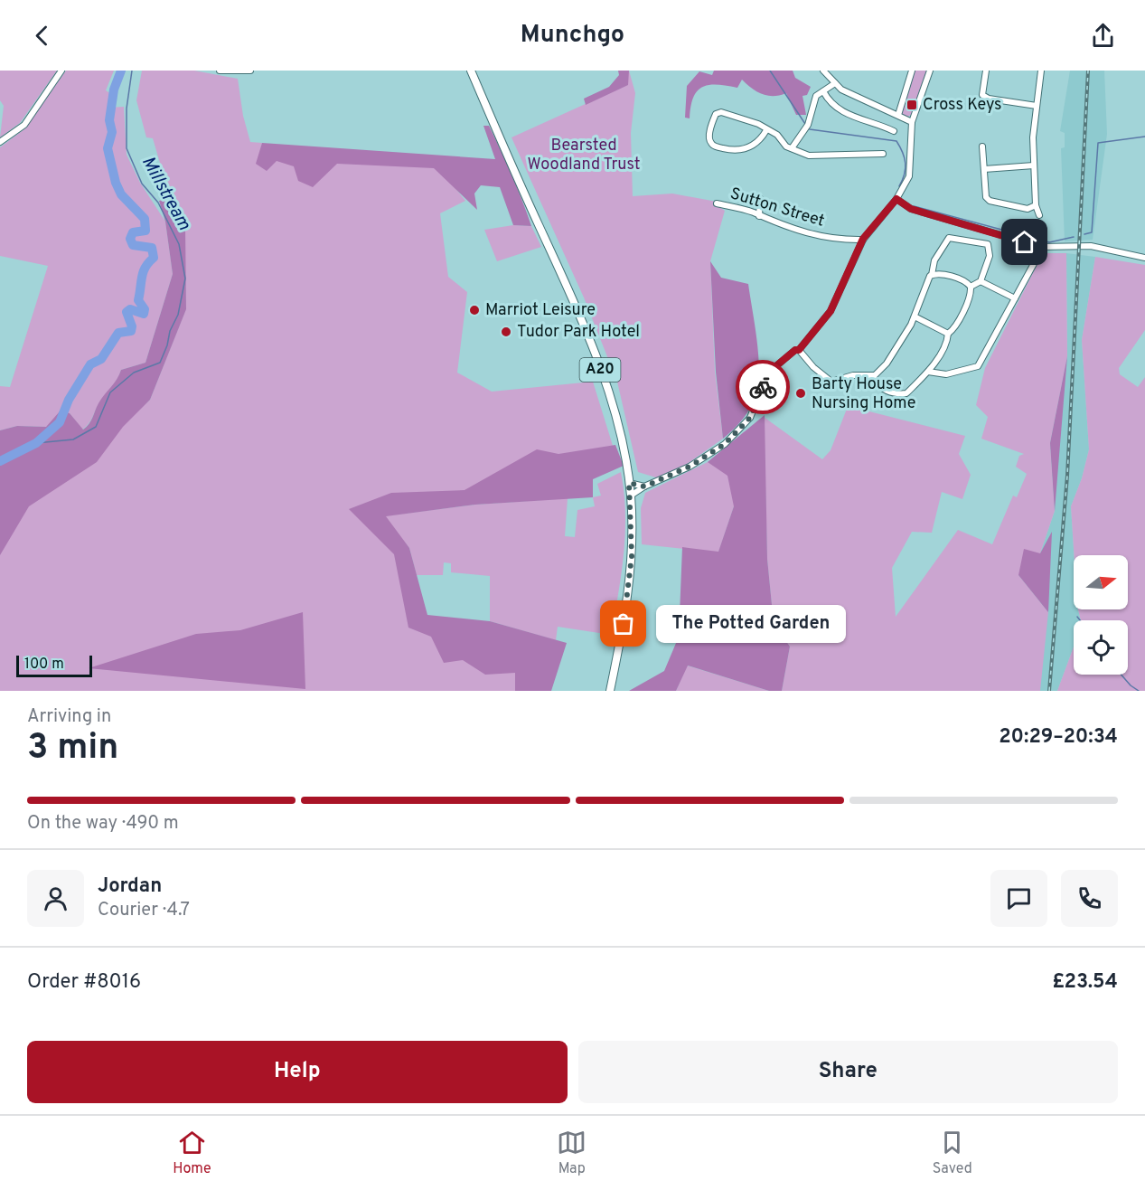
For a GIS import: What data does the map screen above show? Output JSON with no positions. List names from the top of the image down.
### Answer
{
  "streets": {
    "main road": ["A20"],
    "street": ["Sutton Street"]
  },
  "water": ["Millstream"],
  "parks": ["Bearsted Woodland Trust"],
  "places": {
    "transit": ["Cross Keys"],
    "other": [
      "Marriot Leisure",
      "Tudor Park Hotel",
      "Barty House Nursing Home",
      "The Potted Garden"
    ]
  },
  "scale_bar": "100 m",
  "north": "right",
  "page": {
    "header": "Munchgo",
    "bubble": "The Potted Garden",
    "scale": "100 m",
    "heading": ["3 min", "Arriving in", "20:29–20:34"],
    "panel": [
      "Jordan",
      "Courier · 4.7",
      "Order #8016",
      "£23.54"
    ],
    "bar": "On the way · 490 m",
    "buttons": ["Help", "Share"],
    "tabs": ["Home", "Map", "Saved"]
  }
}
